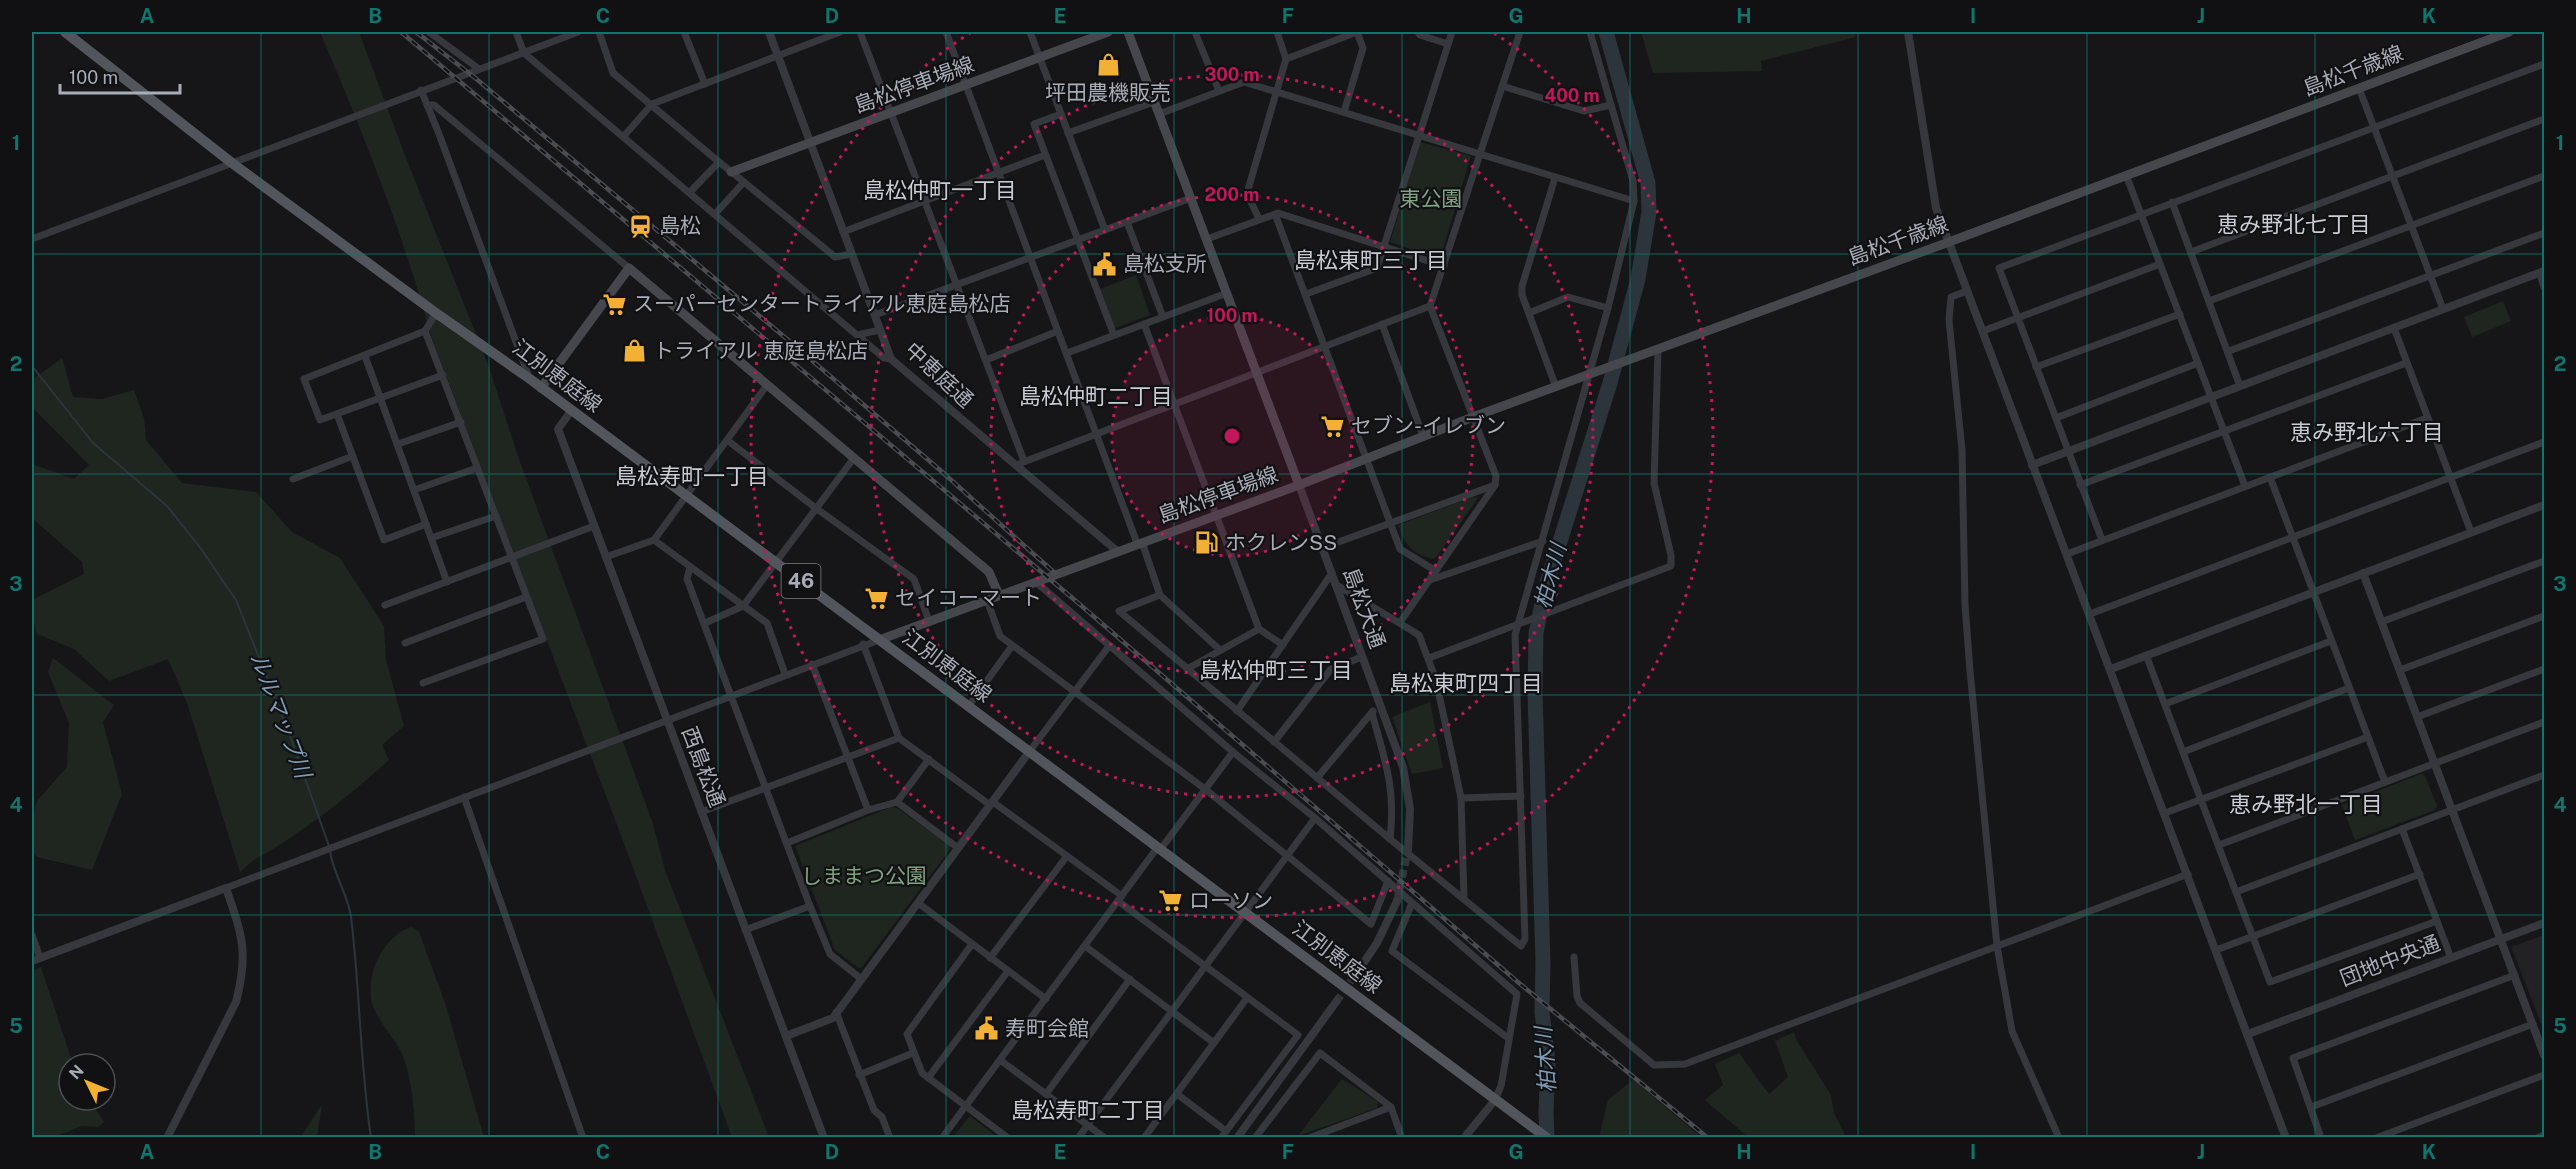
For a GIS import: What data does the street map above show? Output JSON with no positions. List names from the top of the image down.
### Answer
{
  "streets": {
    "main road": [
      "島松千歳線",
      "島松停車場線",
      "江別恵庭線",
      "46"
    ],
    "street": [
      "中恵庭通",
      "島松大通",
      "西島松通",
      "団地中央通"
    ]
  },
  "crossings": [
    ["島松千歳線", "島松停車場線"],
    ["島松千歳線", "島松大通"],
    ["島松停車場線", "中恵庭通"],
    ["島松停車場線", "江別恵庭線"],
    ["島松停車場線", "島松大通"],
    ["江別恵庭線", "西島松通"]
  ],
  "districts": [
    "島松仲町一丁目",
    "恵み野北七丁目",
    "島松東町三丁目",
    "島松仲町二丁目",
    "恵み野北六丁目",
    "島松寿町一丁目",
    "島松仲町三丁目",
    "島松東町四丁目",
    "恵み野北一丁目",
    "島松寿町二丁目"
  ],
  "water": ["柏木川", "ルルマップ川"],
  "parks": ["東公園", "しままつ公園"],
  "places": {
    "shop": ["坪田農機販売", "トライアル 恵庭島松店"],
    "station": ["島松"],
    "public building": ["島松支所", "寿町会館"],
    "supermarket": [
      "スーパーセンタートライアル恵庭島松店",
      "セブン-イレブン",
      "セイコーマート",
      "ローソン"
    ],
    "fuel station": ["ホクレンSS"]
  },
  "scale_bar": "100 m",
  "north": "top left",
  "grid": {
    "columns": [
      "A",
      "B",
      "C",
      "D",
      "E",
      "F",
      "G",
      "H",
      "I",
      "J",
      "K"
    ],
    "rows": [
      "1",
      "2",
      "3",
      "4",
      "5"
    ]
  },
  "rings": [
    "300 m",
    "400 m",
    "200 m",
    "100 m"
  ]
}
